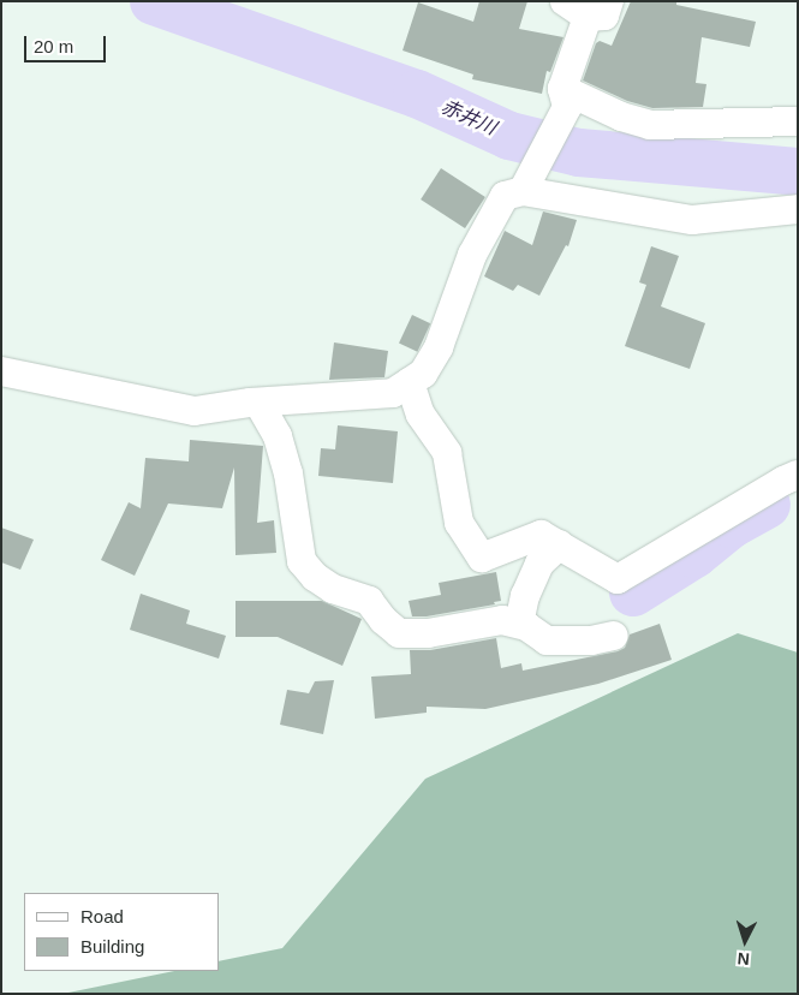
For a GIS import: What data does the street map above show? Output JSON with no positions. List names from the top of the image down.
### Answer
{
  "water": ["赤井川"],
  "legend": ["Road", "Building"],
  "scale_bar": "20 m",
  "north": "bottom"
}
